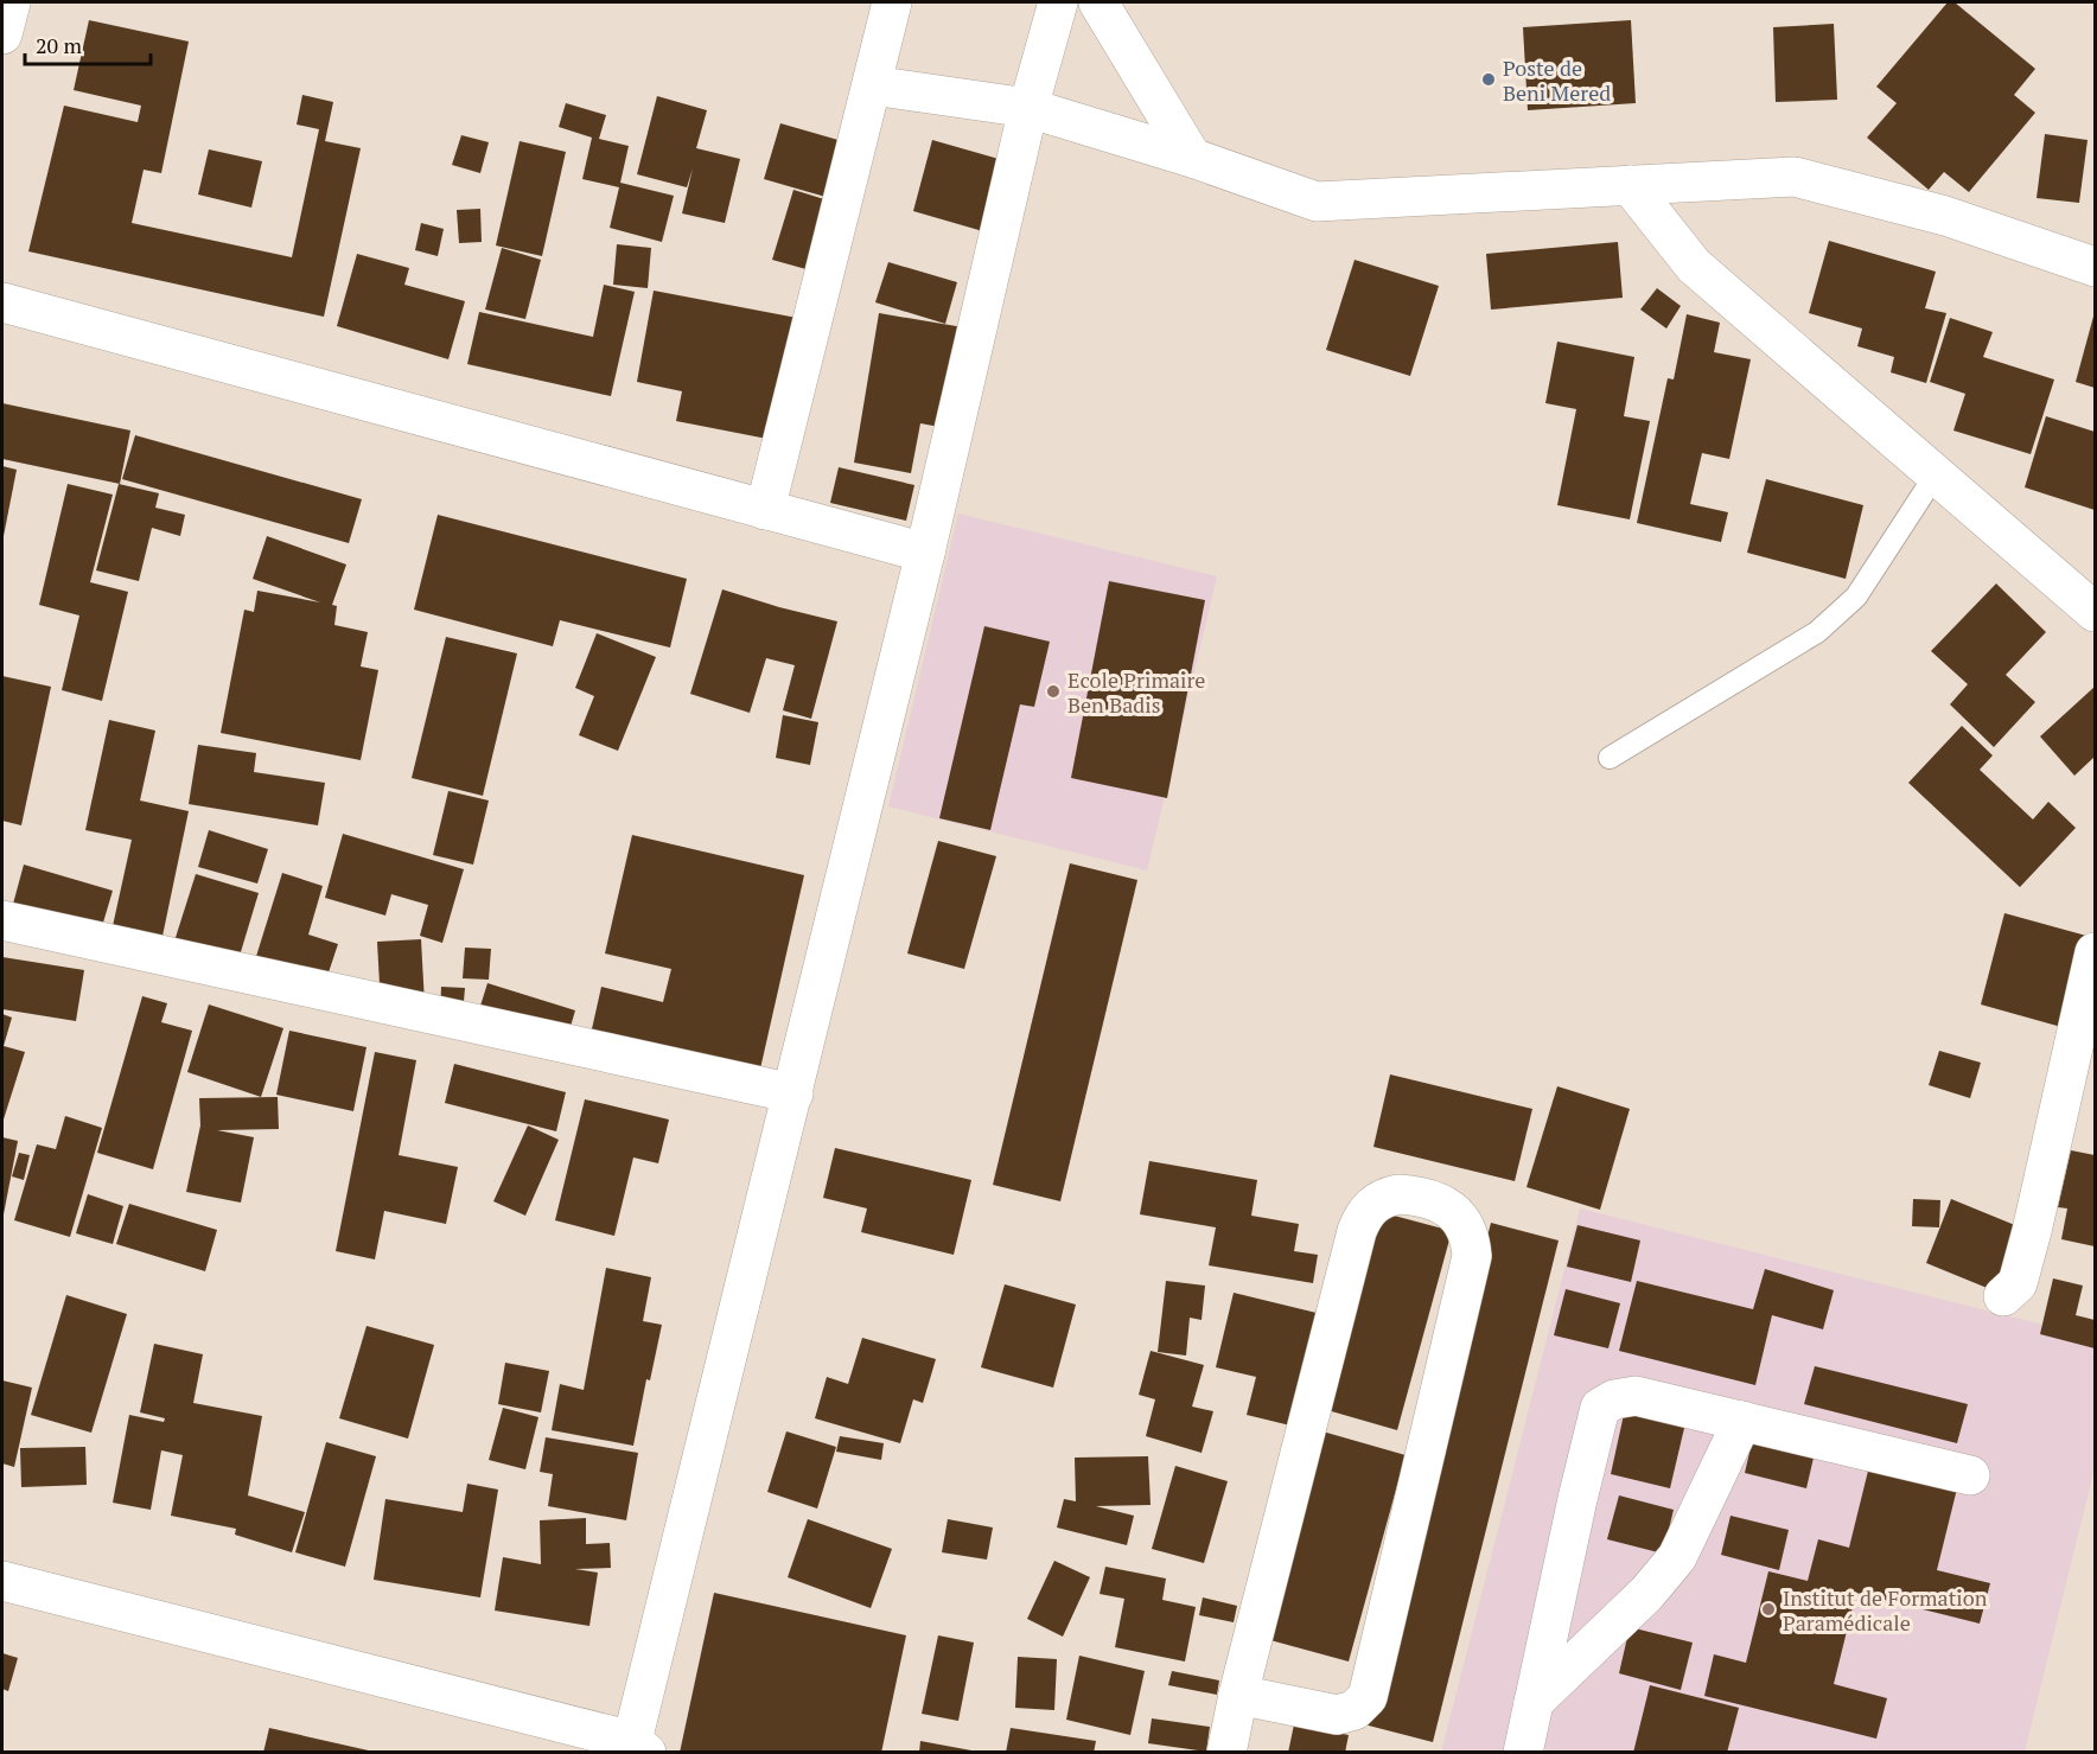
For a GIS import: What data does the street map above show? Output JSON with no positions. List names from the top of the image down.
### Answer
{
  "places": ["Poste de Beni Mered", "Ecole Primaire Ben Badis", "Institut de Formation Paramédicale"],
  "scale_bar": "20 m"
}
